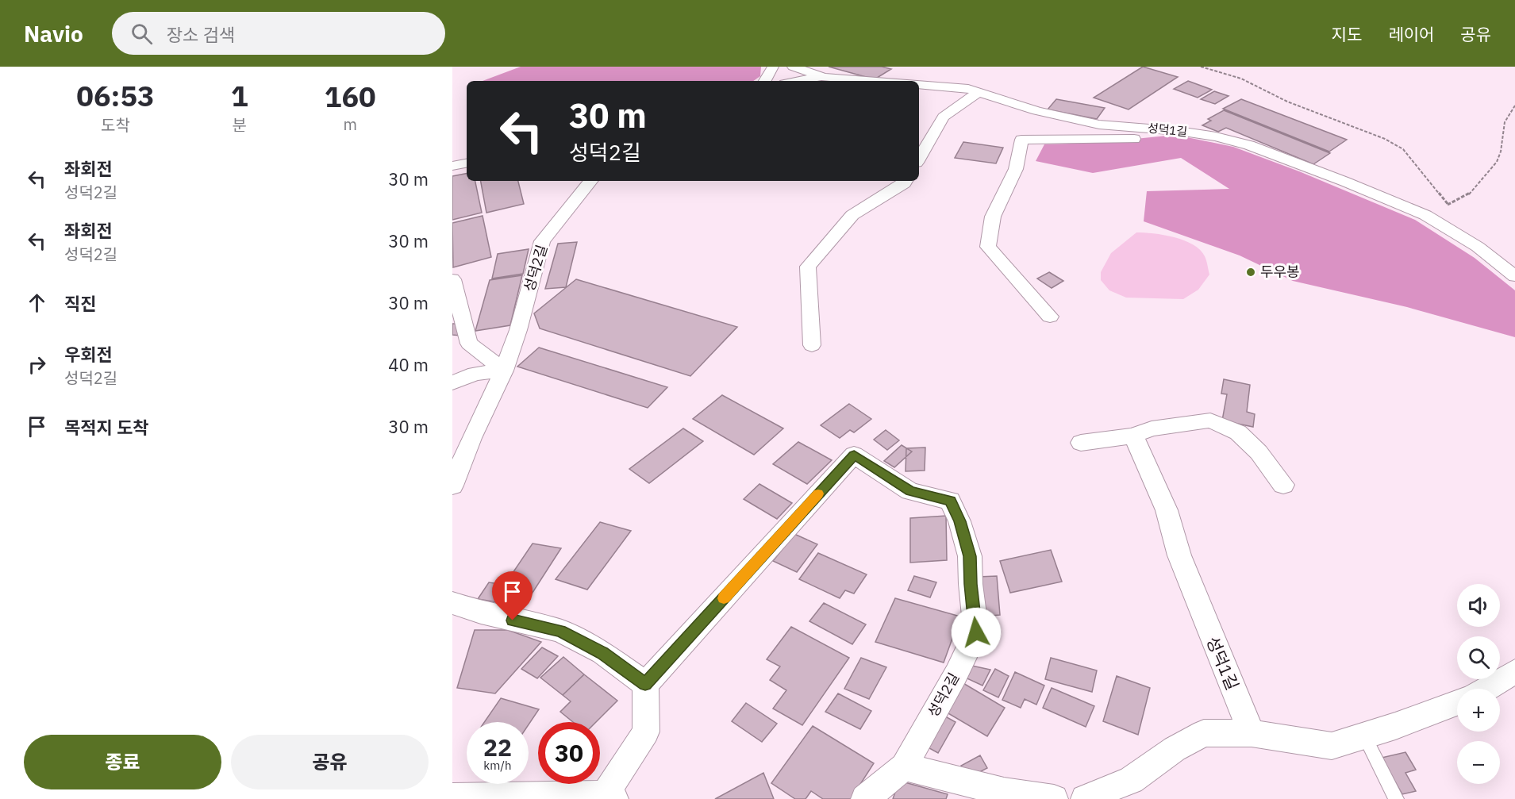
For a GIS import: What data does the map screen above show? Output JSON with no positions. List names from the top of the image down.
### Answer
{
  "streets": {
    "street": ["성덕1길", "성덕2길"]
  },
  "places": ["두우봉"],
  "page": {
    "header": "Navio",
    "search": "장소 검색",
    "nav": ["지도", "레이어", "공유"],
    "eta": [
      "06:53",
      "도착",
      "1",
      "분",
      "160",
      "m"
    ],
    "turn": ["30 m", "성덕2길"],
    "list": [
      {
        "name": "좌회전",
        "note": "성덕2길",
        "value": "30 m"
      },
      {
        "name": "좌회전",
        "note": "성덕2길",
        "value": "30 m"
      },
      {
        "name": "직진",
        "value": "30 m"
      },
      {
        "name": "우회전",
        "note": "성덕2길",
        "value": "40 m"
      },
      {
        "name": "목적지 도착",
        "value": "30 m"
      }
    ],
    "map_buttons": ["+", "−"],
    "speed": "22 km/h",
    "limit": "30",
    "buttons": ["종료", "공유"]
  }
}
